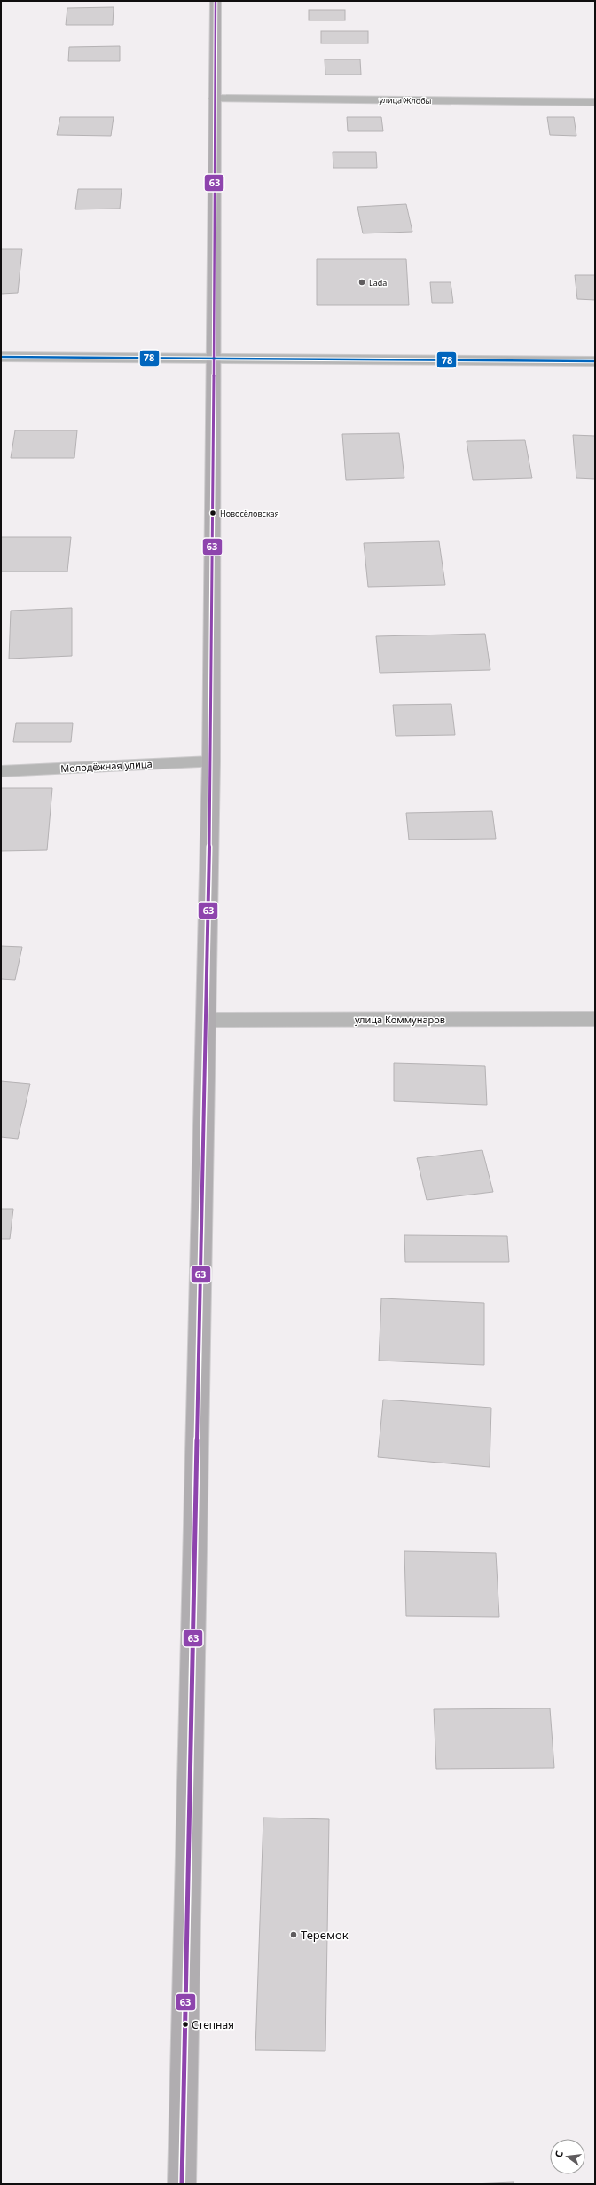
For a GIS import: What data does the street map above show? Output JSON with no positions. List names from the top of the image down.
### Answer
{
  "streets": {
    "street": ["улица Жлобы", "Молодёжная улица", "улица Коммунаров"]
  },
  "places": [
    "Lada",
    "Новосёловская",
    "Теремок",
    "Степная"
  ],
  "lines": ["transit line 63", "transit line 78"],
  "north": "left"
}
